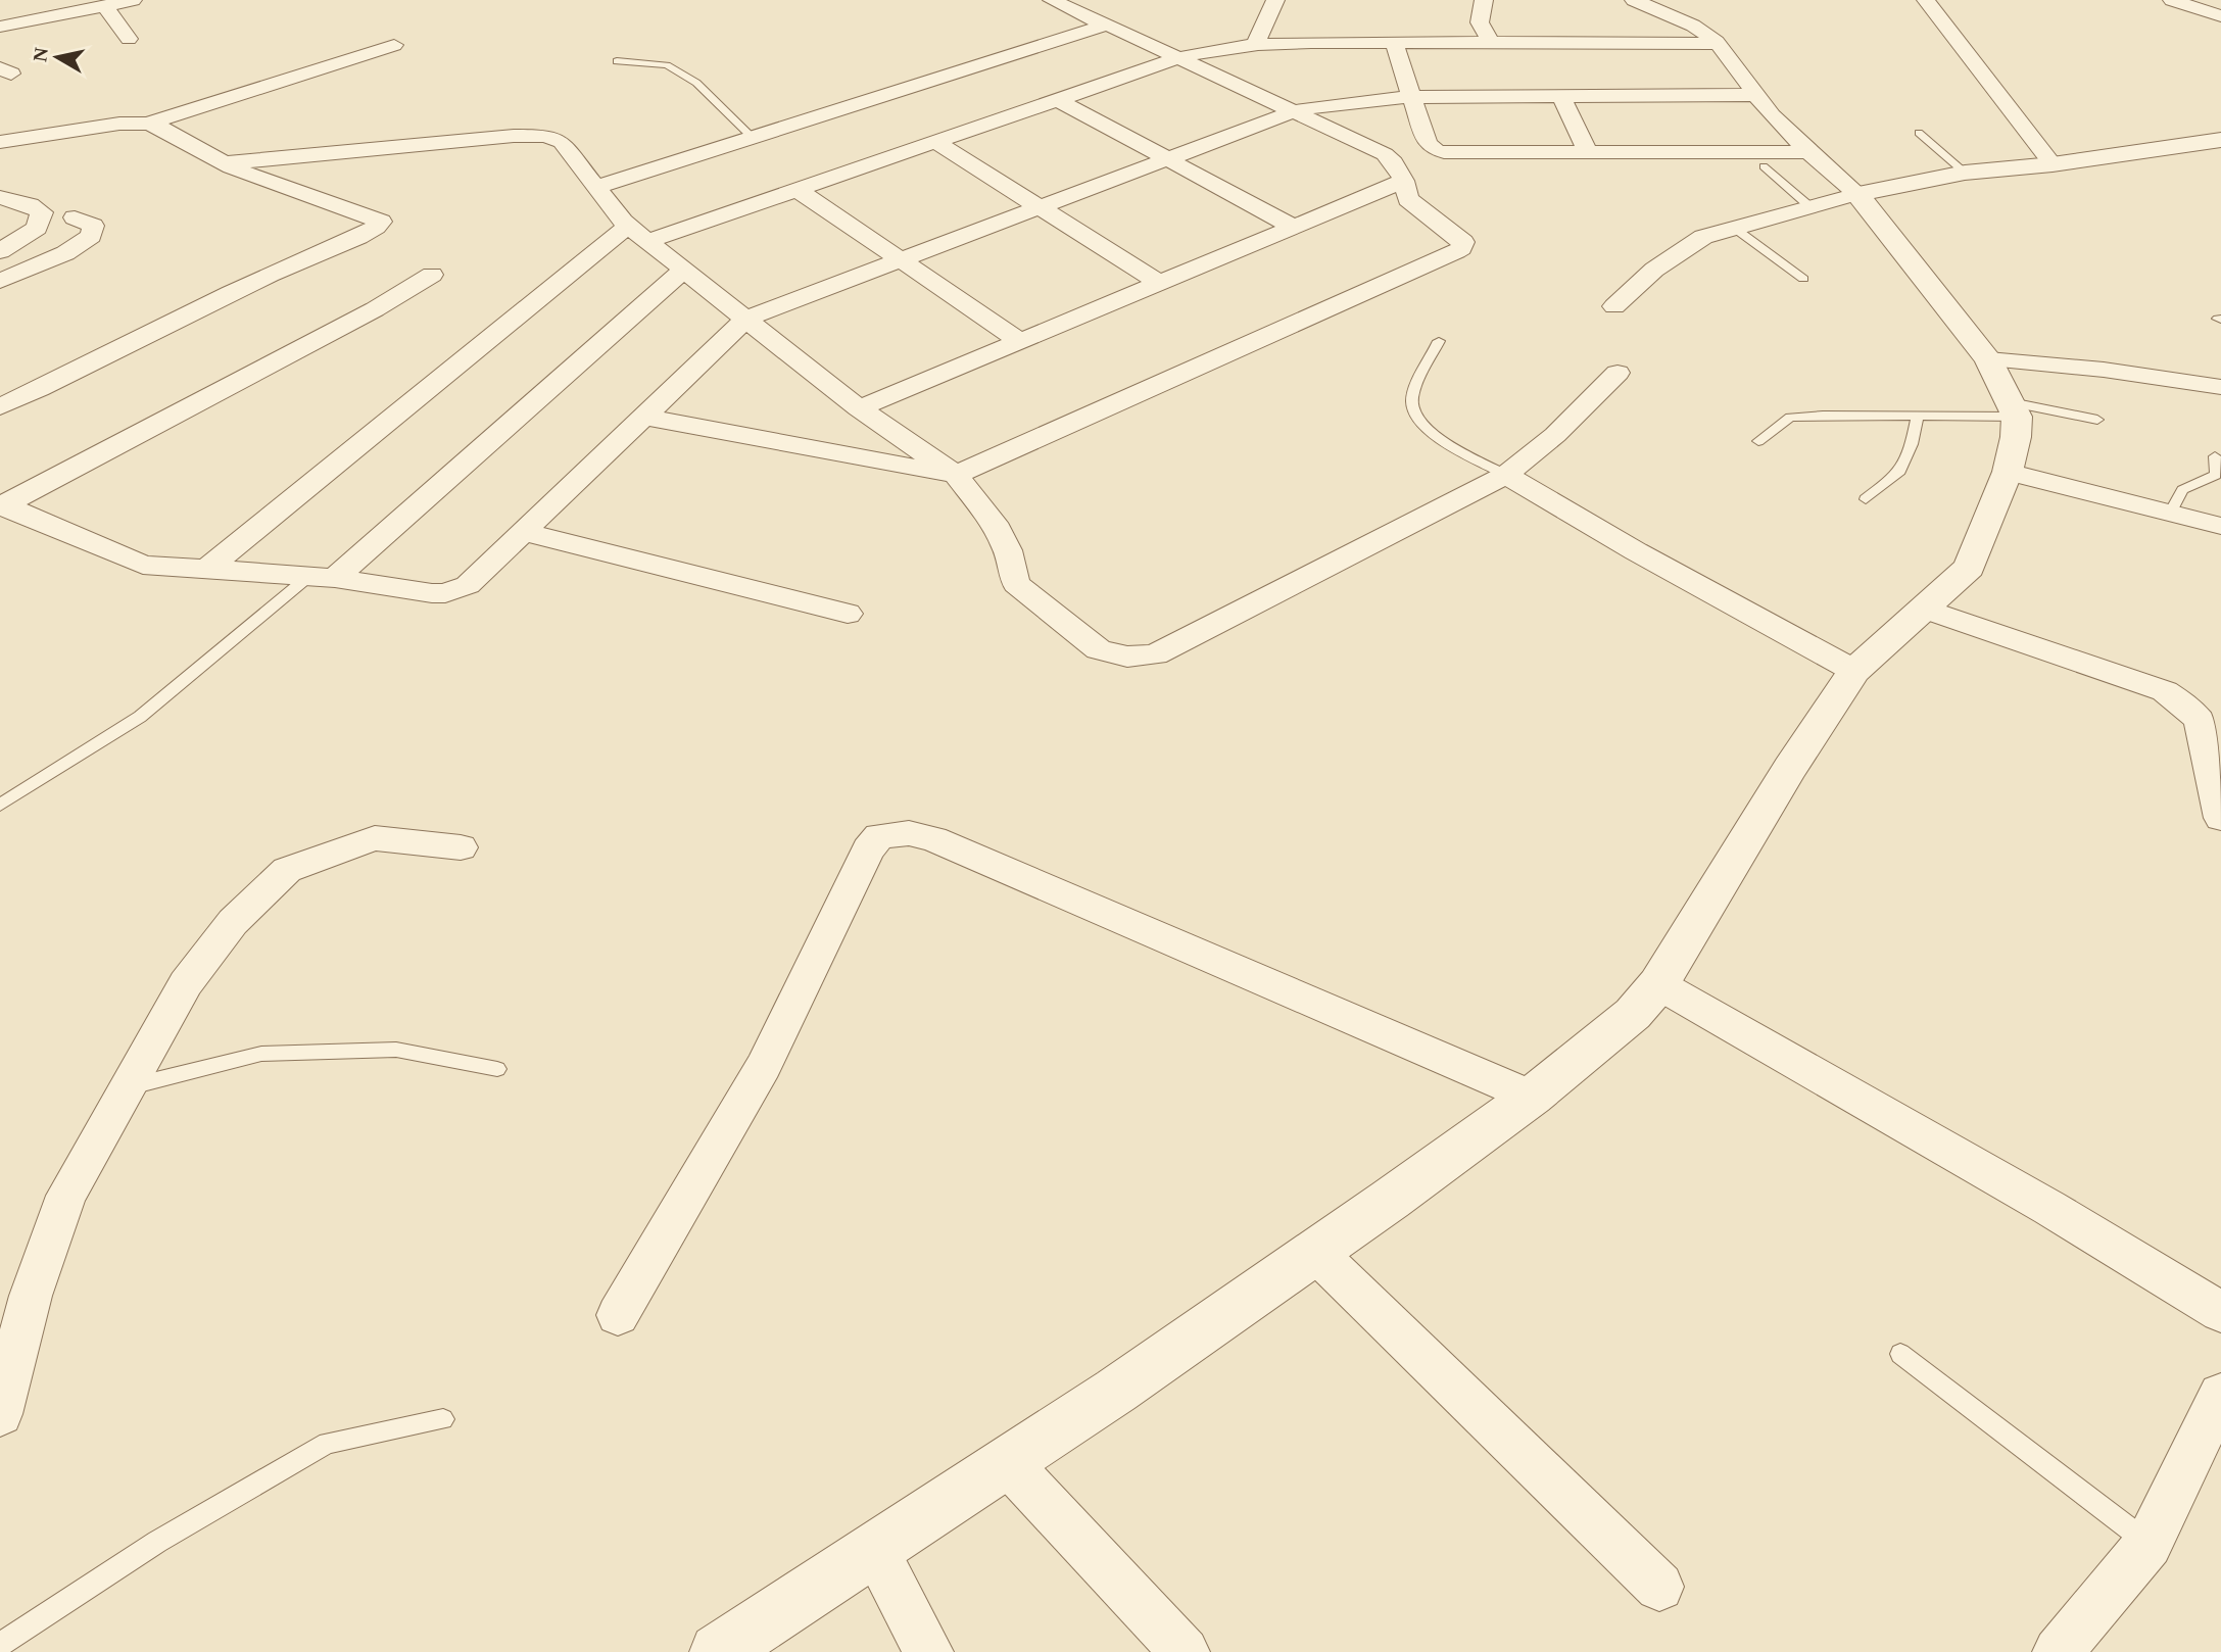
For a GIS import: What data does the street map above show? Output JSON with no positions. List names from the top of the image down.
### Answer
{
  "north": "left"
}
